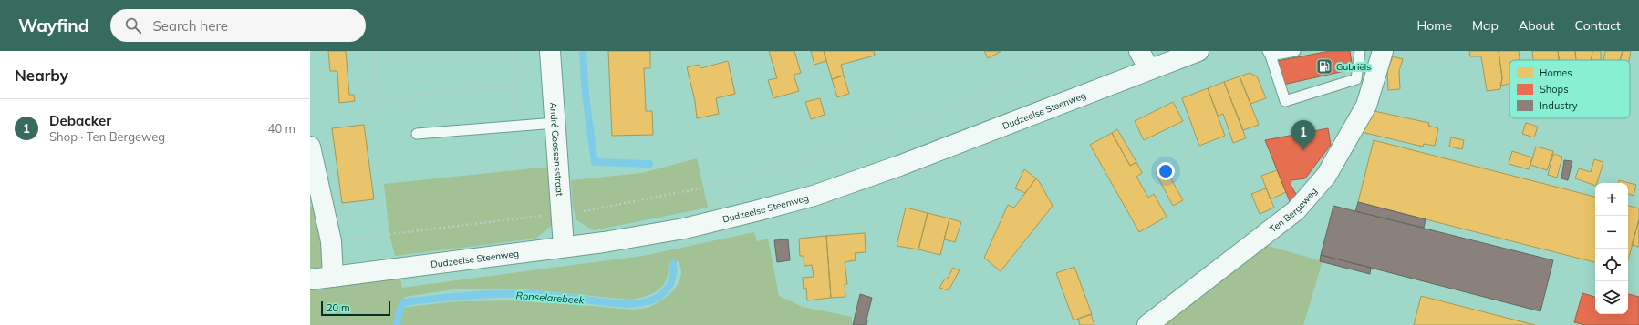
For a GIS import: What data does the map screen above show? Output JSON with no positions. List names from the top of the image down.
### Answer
{
  "streets": {
    "main road": ["Dudzeelse Steenweg", "André Goossensstraat", "Ten Bergeweg"]
  },
  "crossings": [
    ["Dudzeelse Steenweg", "André Goossensstraat"]
  ],
  "water": ["Ronselarebeek"],
  "places": {
    "fuel station": ["Gabriëls"]
  },
  "legend": ["Homes", "Shops", "Industry"],
  "scale_bar": "20 m",
  "page": {
    "header": "Wayfind",
    "search": "Search here",
    "nav": [
      "Home",
      "Map",
      "About",
      "Contact"
    ],
    "heading": "Nearby",
    "list": [
      {
        "mark": "1",
        "name": "Debacker",
        "note": "Shop · Ten Bergeweg",
        "value": "40 m"
      }
    ],
    "pins": "1",
    "map_buttons": ["+", "−"],
    "scale": "20 m"
  }
}
